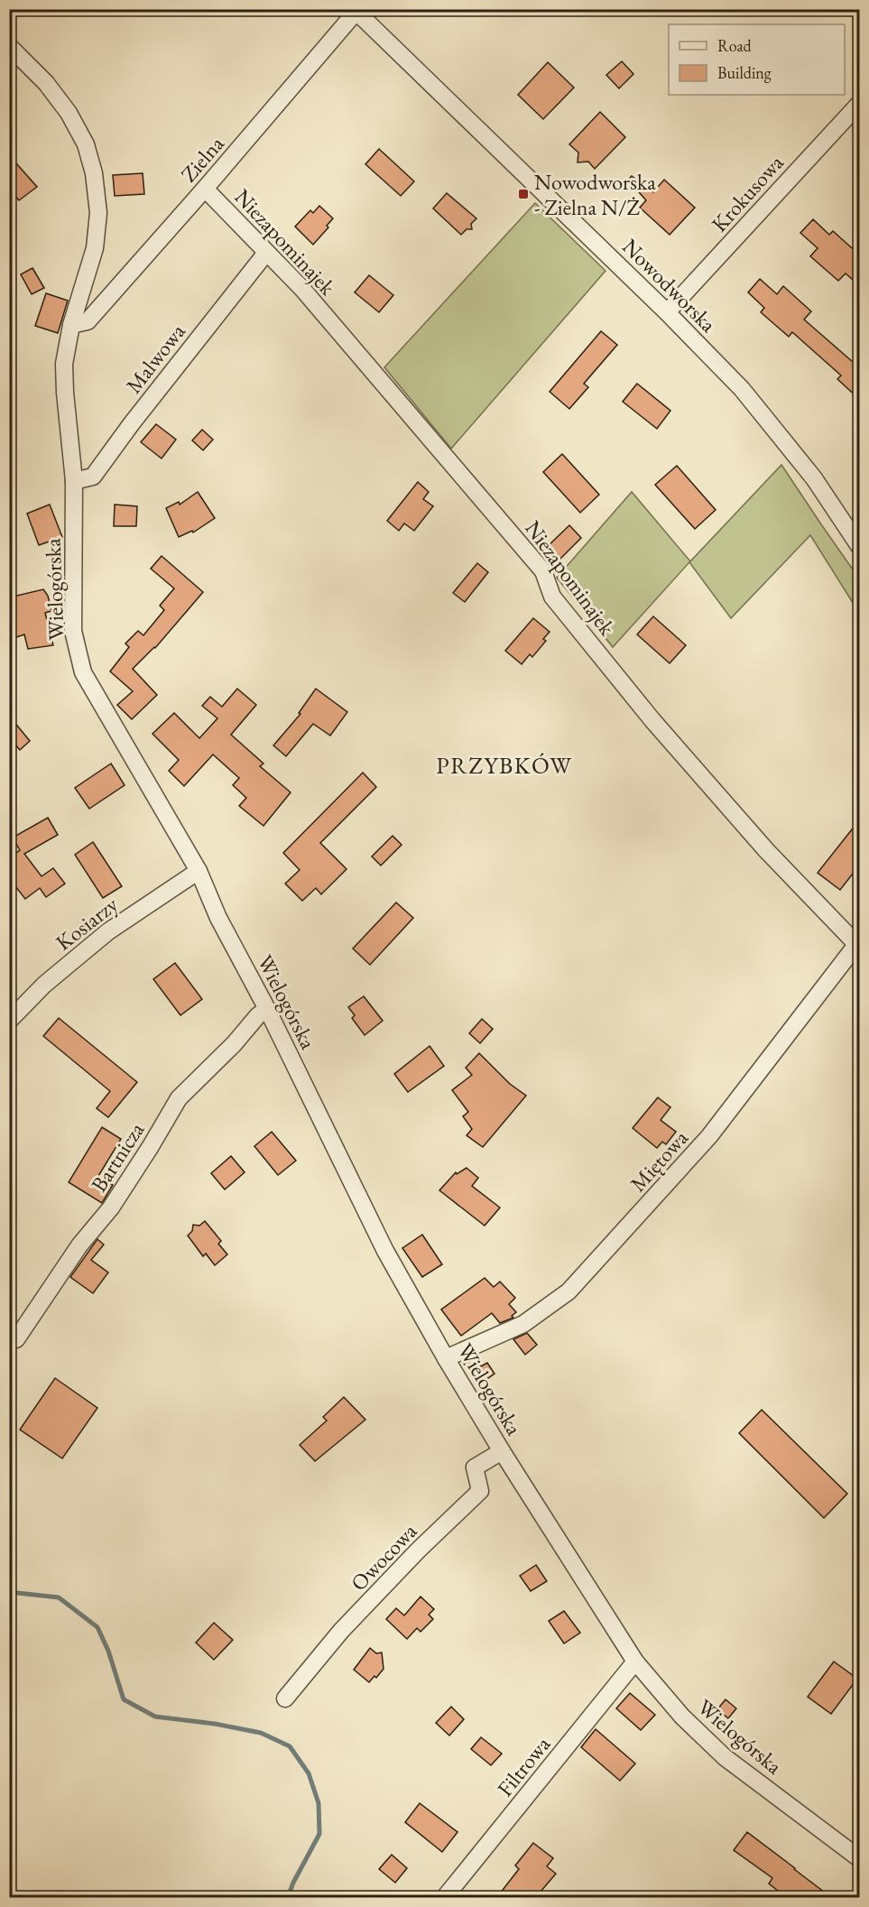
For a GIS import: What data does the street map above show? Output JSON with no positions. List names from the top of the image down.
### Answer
{
  "streets": {
    "street": [
      "Zielna",
      "Krokusowa",
      "Niezapominajek",
      "Nowodworska",
      "Malwowa",
      "Wielogórska",
      "Kosiarzy",
      "Bartnicza",
      "Miętowa",
      "Owocowa",
      "Filtrowa"
    ]
  },
  "crossings": [
    ["Zielna", "Niezapominajek"],
    ["Zielna", "Nowodworska"],
    ["Zielna", "Wielogórska"],
    ["Krokusowa", "Nowodworska"],
    ["Niezapominajek", "Malwowa"],
    ["Niezapominajek", "Miętowa"],
    ["Malwowa", "Wielogórska"],
    ["Wielogórska", "Kosiarzy"],
    ["Wielogórska", "Bartnicza"],
    ["Wielogórska", "Miętowa"],
    ["Wielogórska", "Owocowa"],
    ["Wielogórska", "Filtrowa"]
  ],
  "districts": ["PRZYBKÓW"],
  "places": {
    "transit": ["Nowodworska - Zielna N/Ż"]
  },
  "legend": ["Road", "Building"]
}
